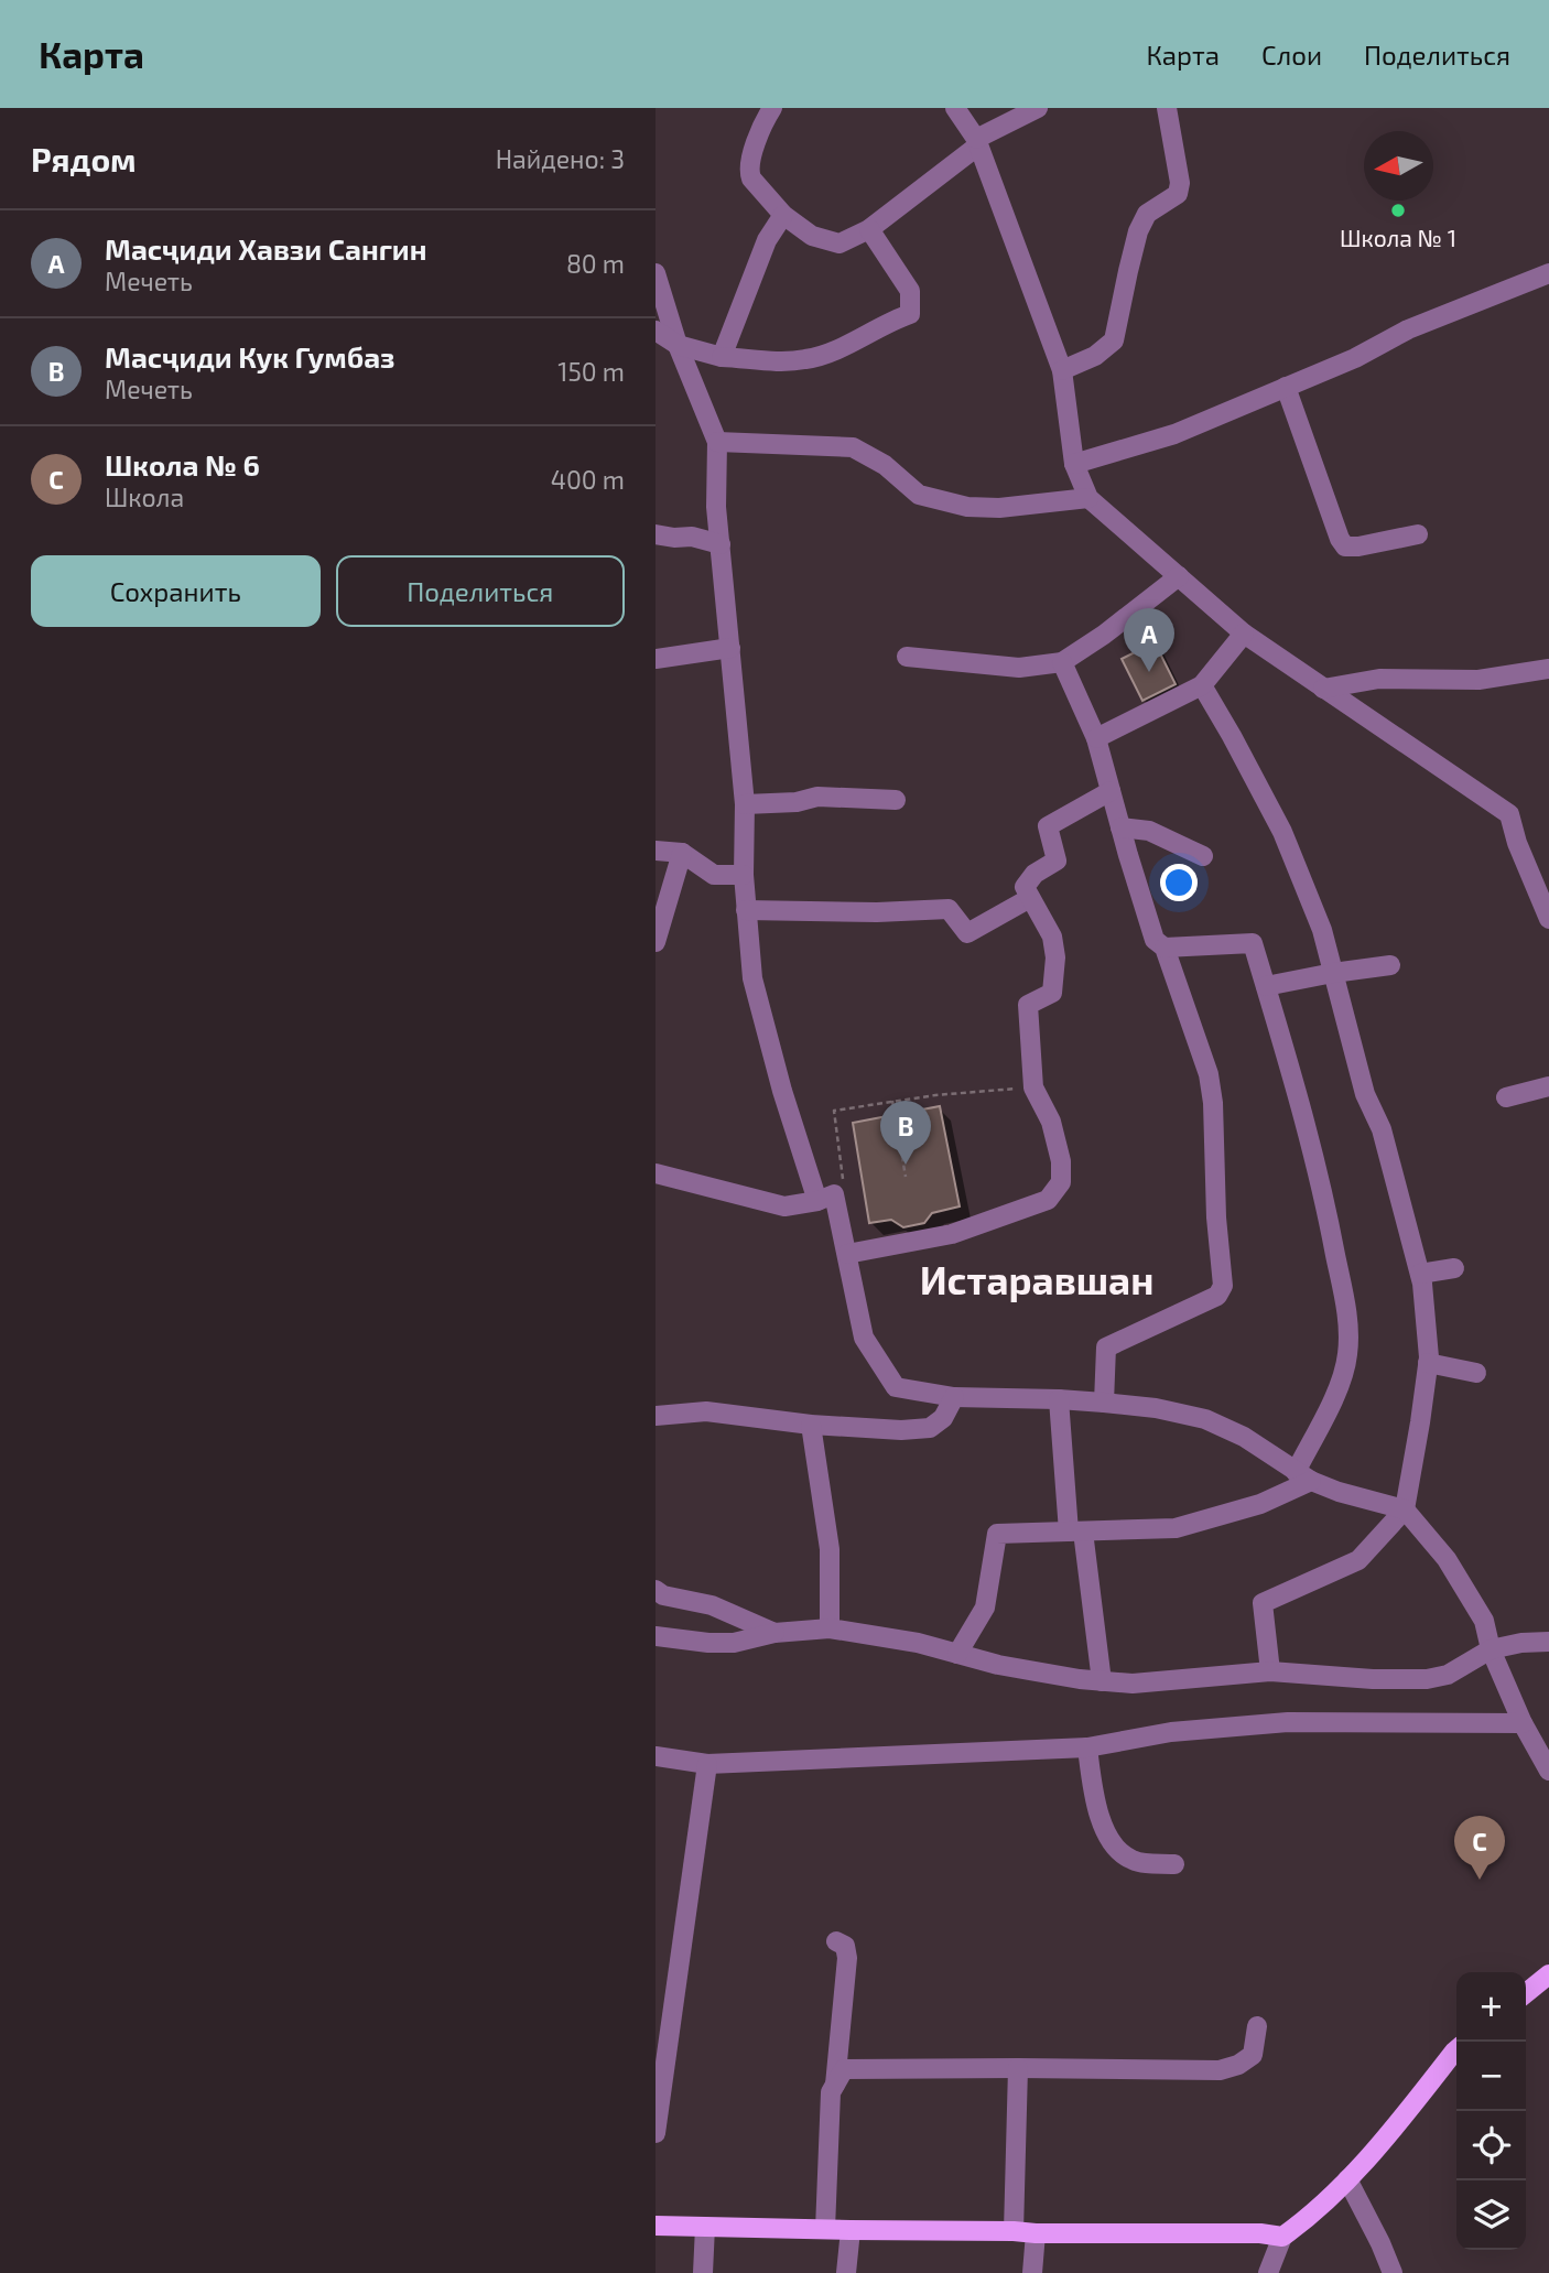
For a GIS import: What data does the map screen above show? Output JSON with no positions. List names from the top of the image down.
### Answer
{
  "districts": ["Истаравшан"],
  "places": ["Школа № 1"],
  "north": "left",
  "page": {
    "header": "Карта",
    "nav": ["Карта", "Слои", "Поделиться"],
    "heading": ["Рядом", "Найдено: 3"],
    "list": [
      {
        "mark": "A",
        "name": "Масҷиди Хавзи Сангин",
        "note": "Мечеть",
        "value": "80 m"
      },
      {
        "mark": "B",
        "name": "Масҷиди Кук Гумбаз",
        "note": "Мечеть",
        "value": "150 m"
      },
      {
        "mark": "C",
        "name": "Школа № 6",
        "note": "Школа",
        "value": "400 m"
      }
    ],
    "buttons": ["Сохранить", "Поделиться"],
    "pins": ["A", "B", "C"],
    "map_buttons": ["+", "−"]
  }
}
